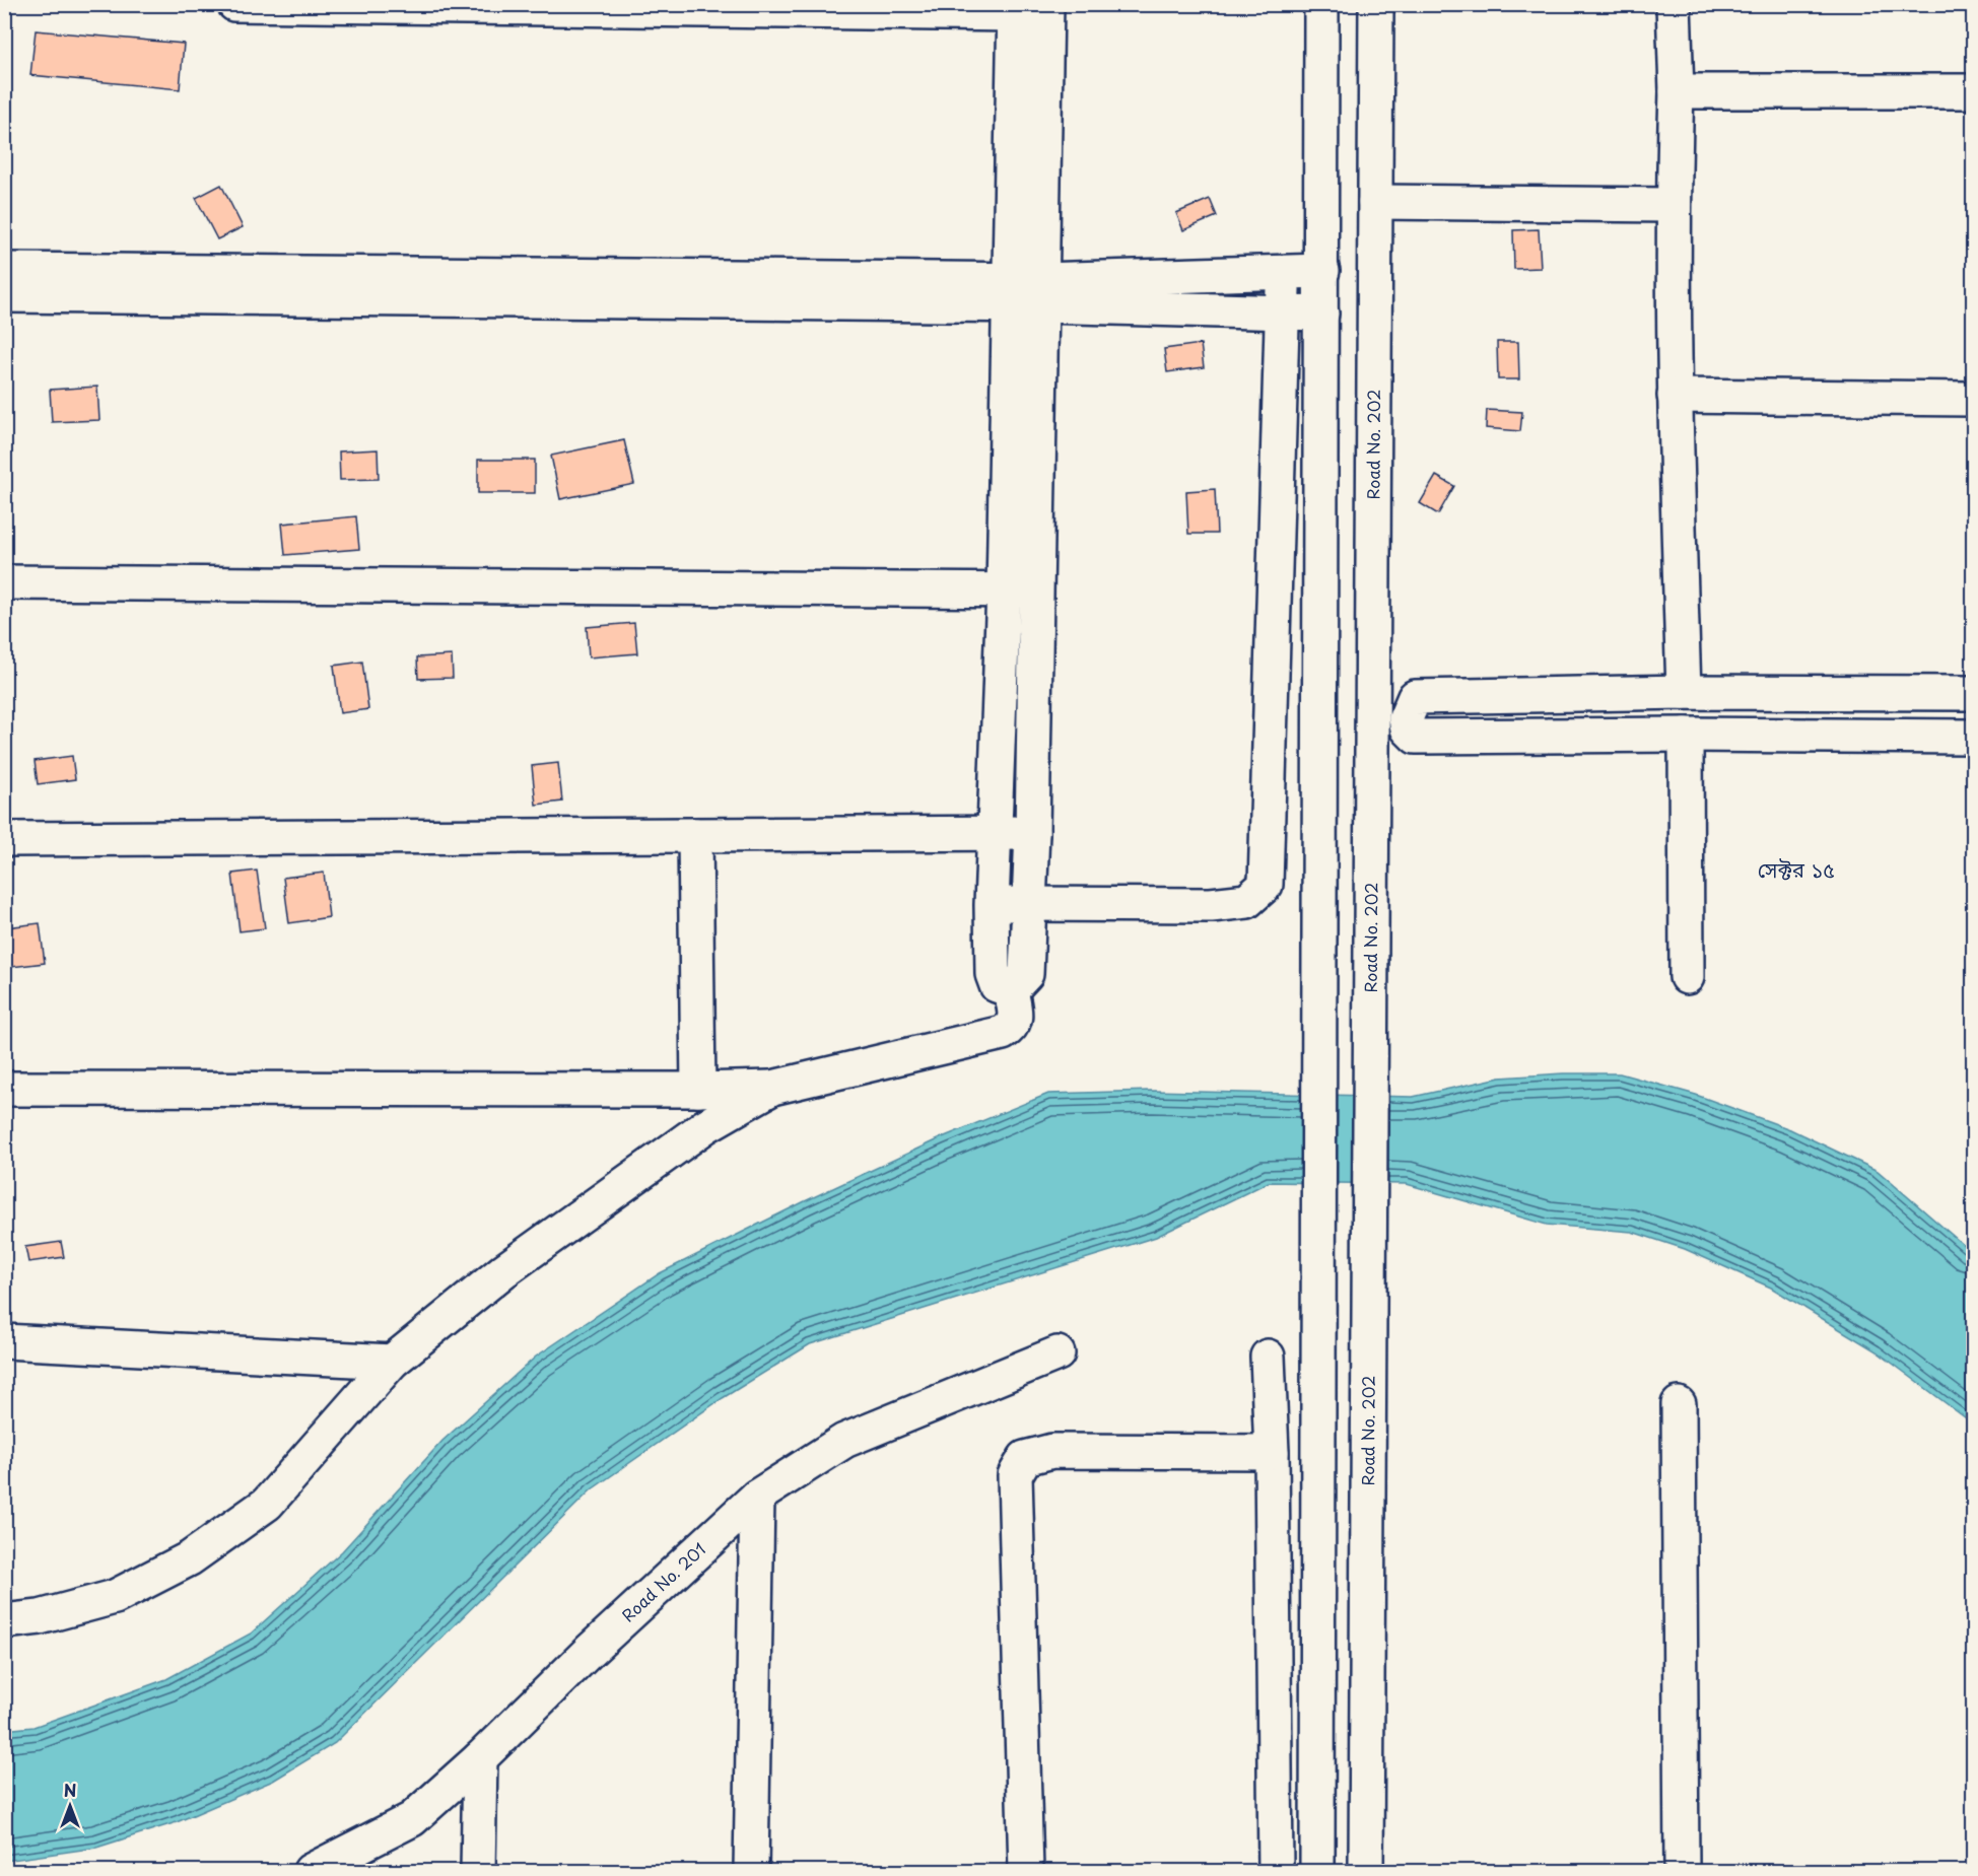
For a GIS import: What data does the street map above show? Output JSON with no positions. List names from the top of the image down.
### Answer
{
  "streets": {
    "street": ["Road No. 202", "Road No. 201"]
  },
  "districts": ["সেক্টর ১৫"],
  "north": "top"
}
